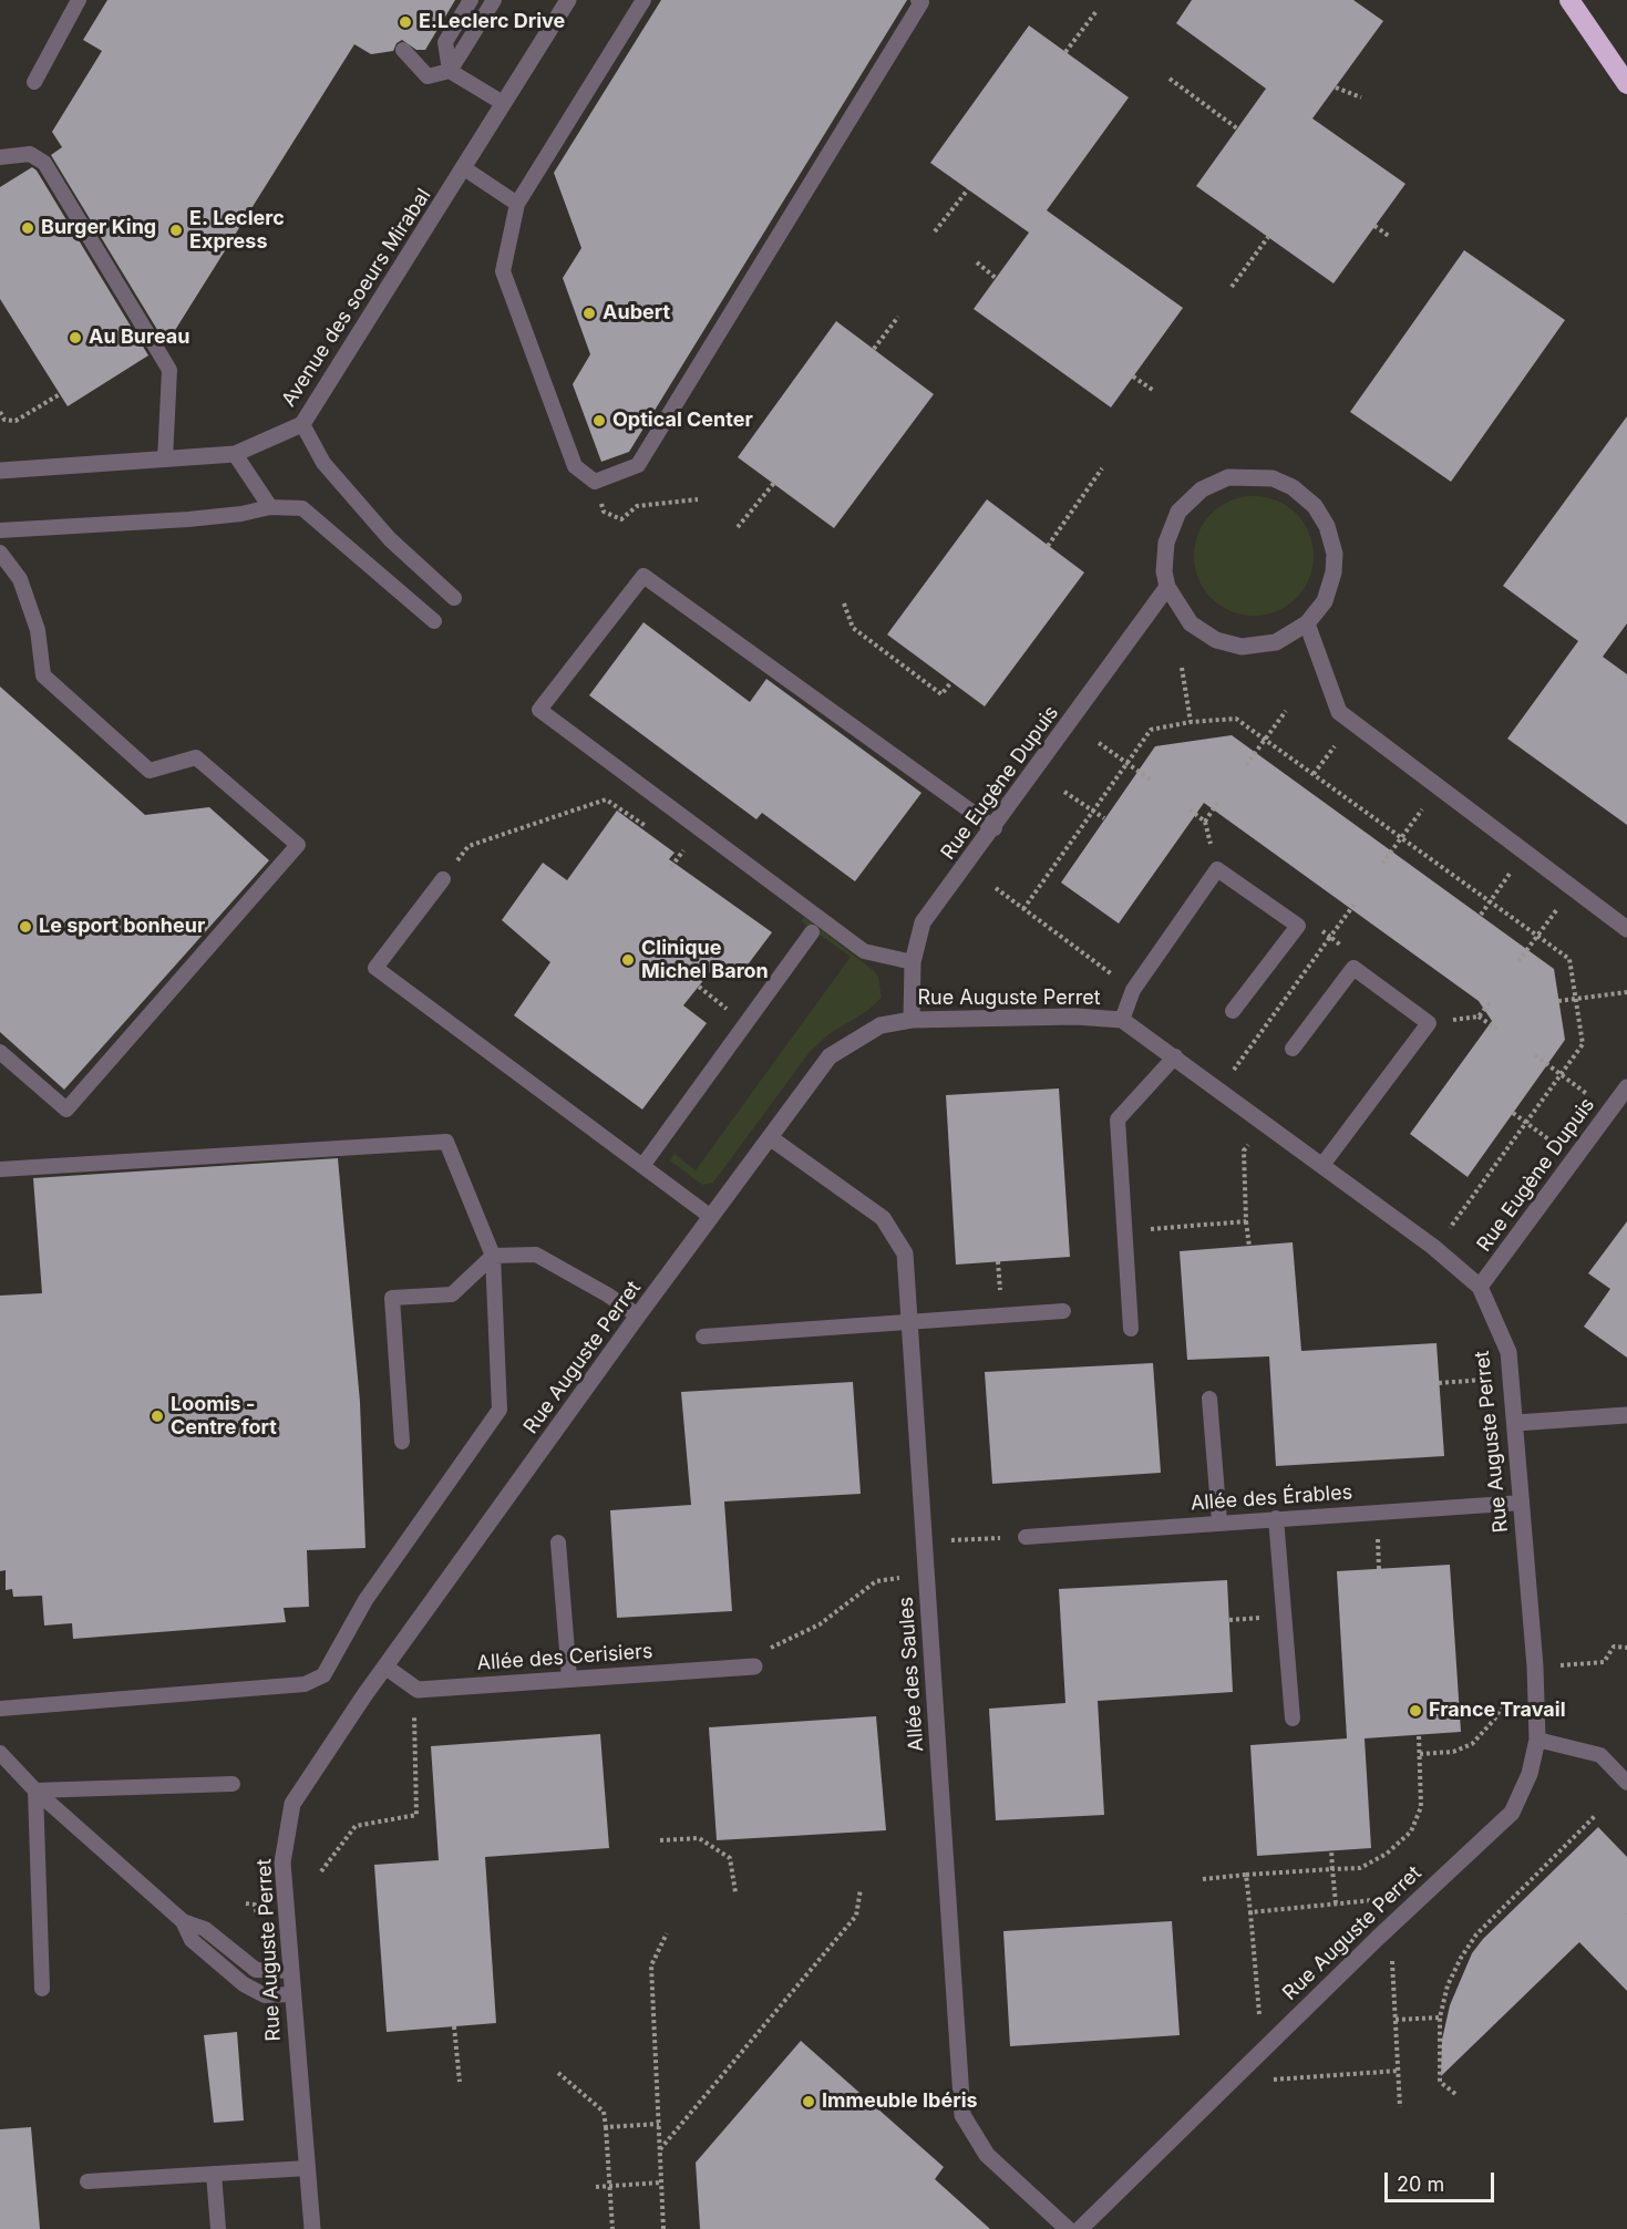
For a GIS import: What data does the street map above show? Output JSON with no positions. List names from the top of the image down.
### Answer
{
  "streets": {
    "street": [
      "Avenue des soeurs Mirabal",
      "Rue Eugène Dupuis",
      "Rue Auguste Perret",
      "Allée des Cerisiers",
      "Allée des Saules"
    ],
    "lane": ["Allée des Érables"]
  },
  "crossings": [
    ["Rue Eugène Dupuis", "Rue Auguste Perret"],
    ["Rue Auguste Perret", "Allée des Érables"],
    ["Rue Auguste Perret", "Allée des Cerisiers"],
    ["Rue Auguste Perret", "Allée des Saules"]
  ],
  "places": [
    "E.Leclerc Drive",
    "Burger King",
    "E. Leclerc Express",
    "Aubert",
    "Au Bureau",
    "Optical Center",
    "Le sport bonheur",
    "Clinique Michel Baron",
    "Loomis - Centre fort",
    "France Travail",
    "Immeuble Ibéris"
  ],
  "scale_bar": "20 m"
}
